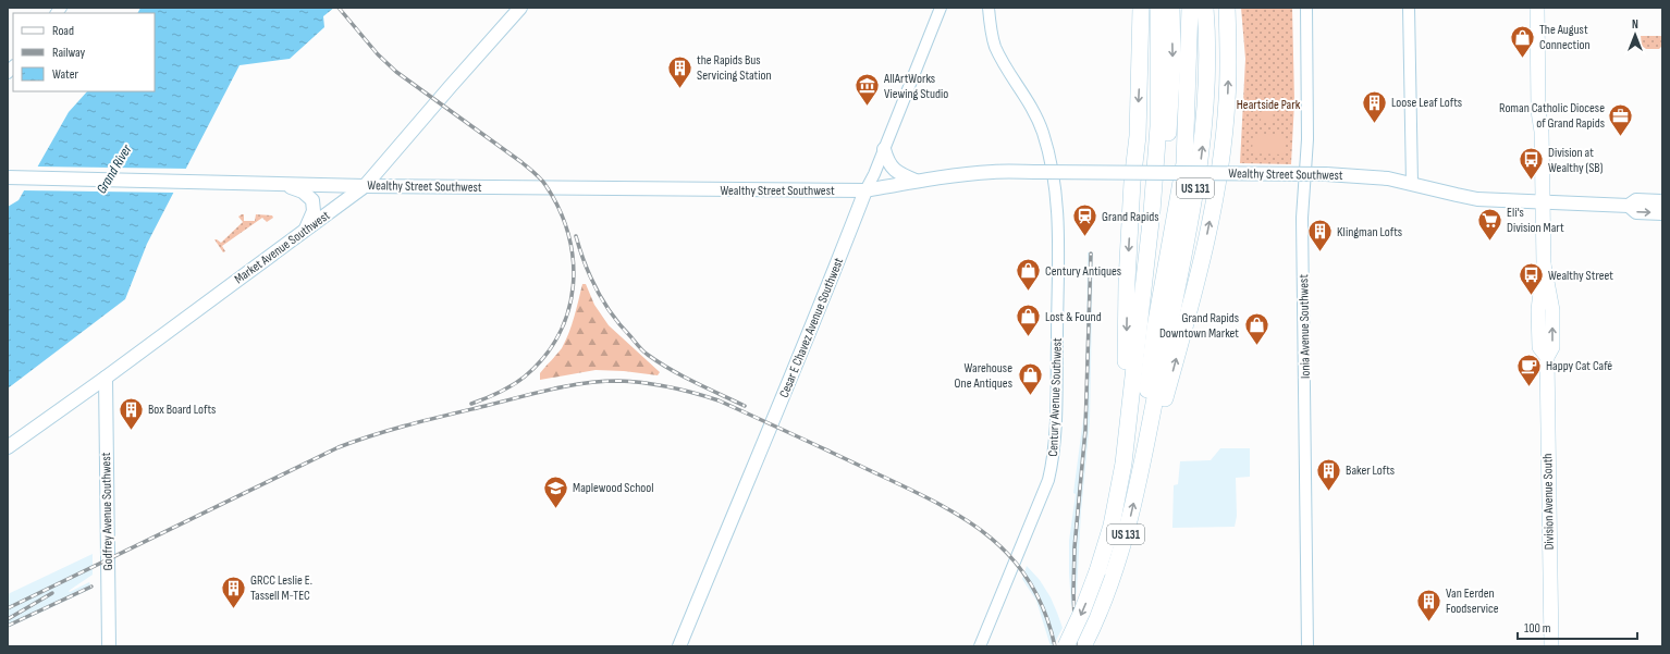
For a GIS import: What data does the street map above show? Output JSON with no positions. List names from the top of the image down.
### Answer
{
  "streets": {
    "highway": ["US 131"],
    "main road": [
      "Wealthy Street Southwest",
      "Market Avenue Southwest",
      "Cesar E Chavez Avenue Southwest",
      "Division Avenue South",
      "Godfrey Avenue Southwest"
    ],
    "street": ["Ionia Avenue Southwest", "Century Avenue Southwest"]
  },
  "crossings": [
    ["Wealthy Street Southwest", "Market Avenue Southwest"],
    ["Wealthy Street Southwest", "Cesar E Chavez Avenue Southwest"],
    ["Wealthy Street Southwest", "Division Avenue South"],
    ["Market Avenue Southwest", "Godfrey Avenue Southwest"]
  ],
  "water": ["Grand River"],
  "parks": ["Heartside Park"],
  "places": {
    "shop": [
      "The August Connection",
      "Century Antiques",
      "Lost & Found",
      "Grand Rapids Downtown Market",
      "Warehouse One Antiques"
    ],
    "building": [
      "the Rapids Bus Servicing Station",
      "Loose Leaf Lofts",
      "Klingman Lofts",
      "Box Board Lofts",
      "Baker Lofts",
      "GRCC Leslie E. Tassell M-TEC",
      "Van Eerden Foodservice"
    ],
    "museum": ["AllArtWorks Viewing Studio"],
    "office": ["Roman Catholic Diocese of Grand Rapids"],
    "bus stop": ["Division at Wealthy (SB)", "Wealthy Street"],
    "station": ["Grand Rapids"],
    "supermarket": ["Eli's Division Mart"],
    "cafe": ["Happy Cat Café"],
    "school or university": ["Maplewood School"]
  },
  "legend": ["Road", "Railway", "Water"],
  "scale_bar": "100 m",
  "north": "top"
}
